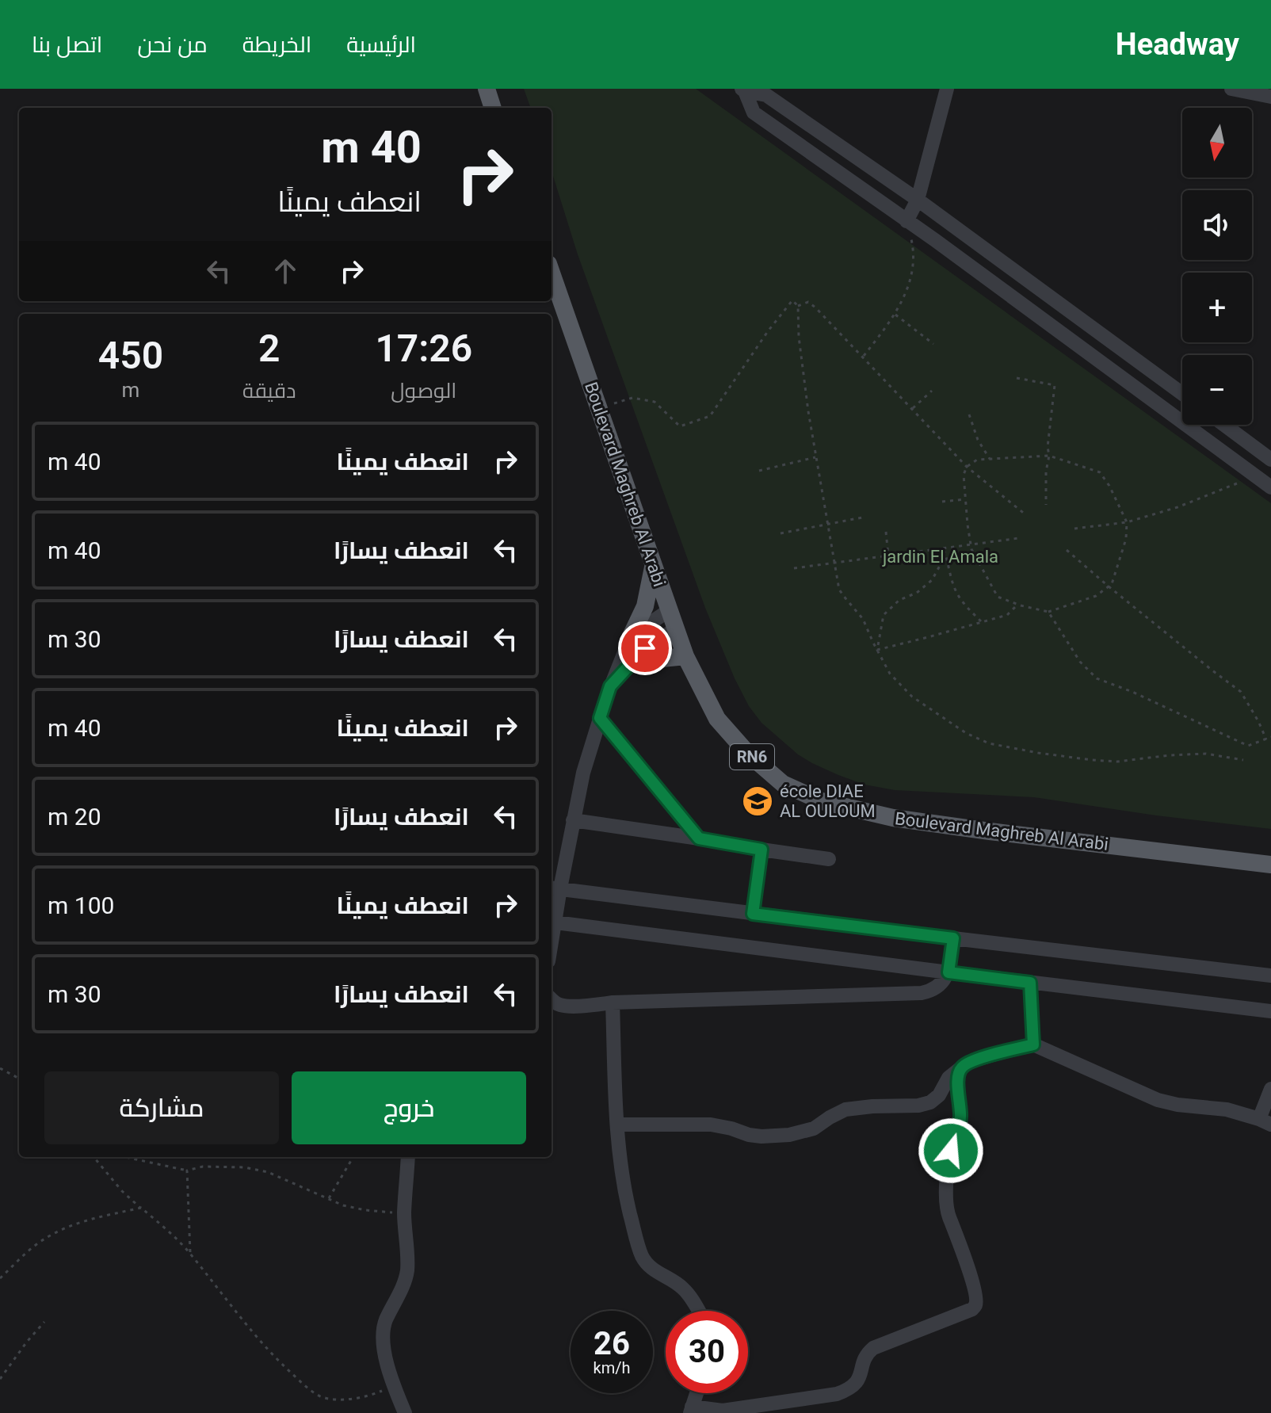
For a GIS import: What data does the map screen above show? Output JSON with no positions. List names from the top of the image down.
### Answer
{
  "streets": {
    "main road": ["Boulevard Maghreb Al Arabi", "RN6"]
  },
  "parks": ["jardin El Amala"],
  "places": {
    "school or university": ["école DIAE AL OULOUM"]
  },
  "north": "bottom",
  "page": {
    "header": "Headway",
    "nav": [
      "الرئيسية",
      "الخريطة",
      "من نحن",
      "اتصل بنا"
    ],
    "map_buttons": ["+", "−"],
    "turn": ["40 m", "انعطف يمينًا"],
    "eta": [
      "17:26",
      "الوصول",
      "2",
      "دقيقة",
      "450",
      "m"
    ],
    "list": [
      {
        "name": "انعطف يمينًا",
        "value": "40 m"
      },
      {
        "name": "انعطف يسارًا",
        "value": "40 m"
      },
      {
        "name": "انعطف يسارًا",
        "value": "30 m"
      },
      {
        "name": "انعطف يمينًا",
        "value": "40 m"
      },
      {
        "name": "انعطف يسارًا",
        "value": "20 m"
      },
      {
        "name": "انعطف يمينًا",
        "value": "100 m"
      },
      {
        "name": "انعطف يسارًا",
        "value": "30 m"
      }
    ],
    "buttons": ["خروج", "مشاركة"],
    "speed": "26 km/h",
    "limit": "30"
  }
}
